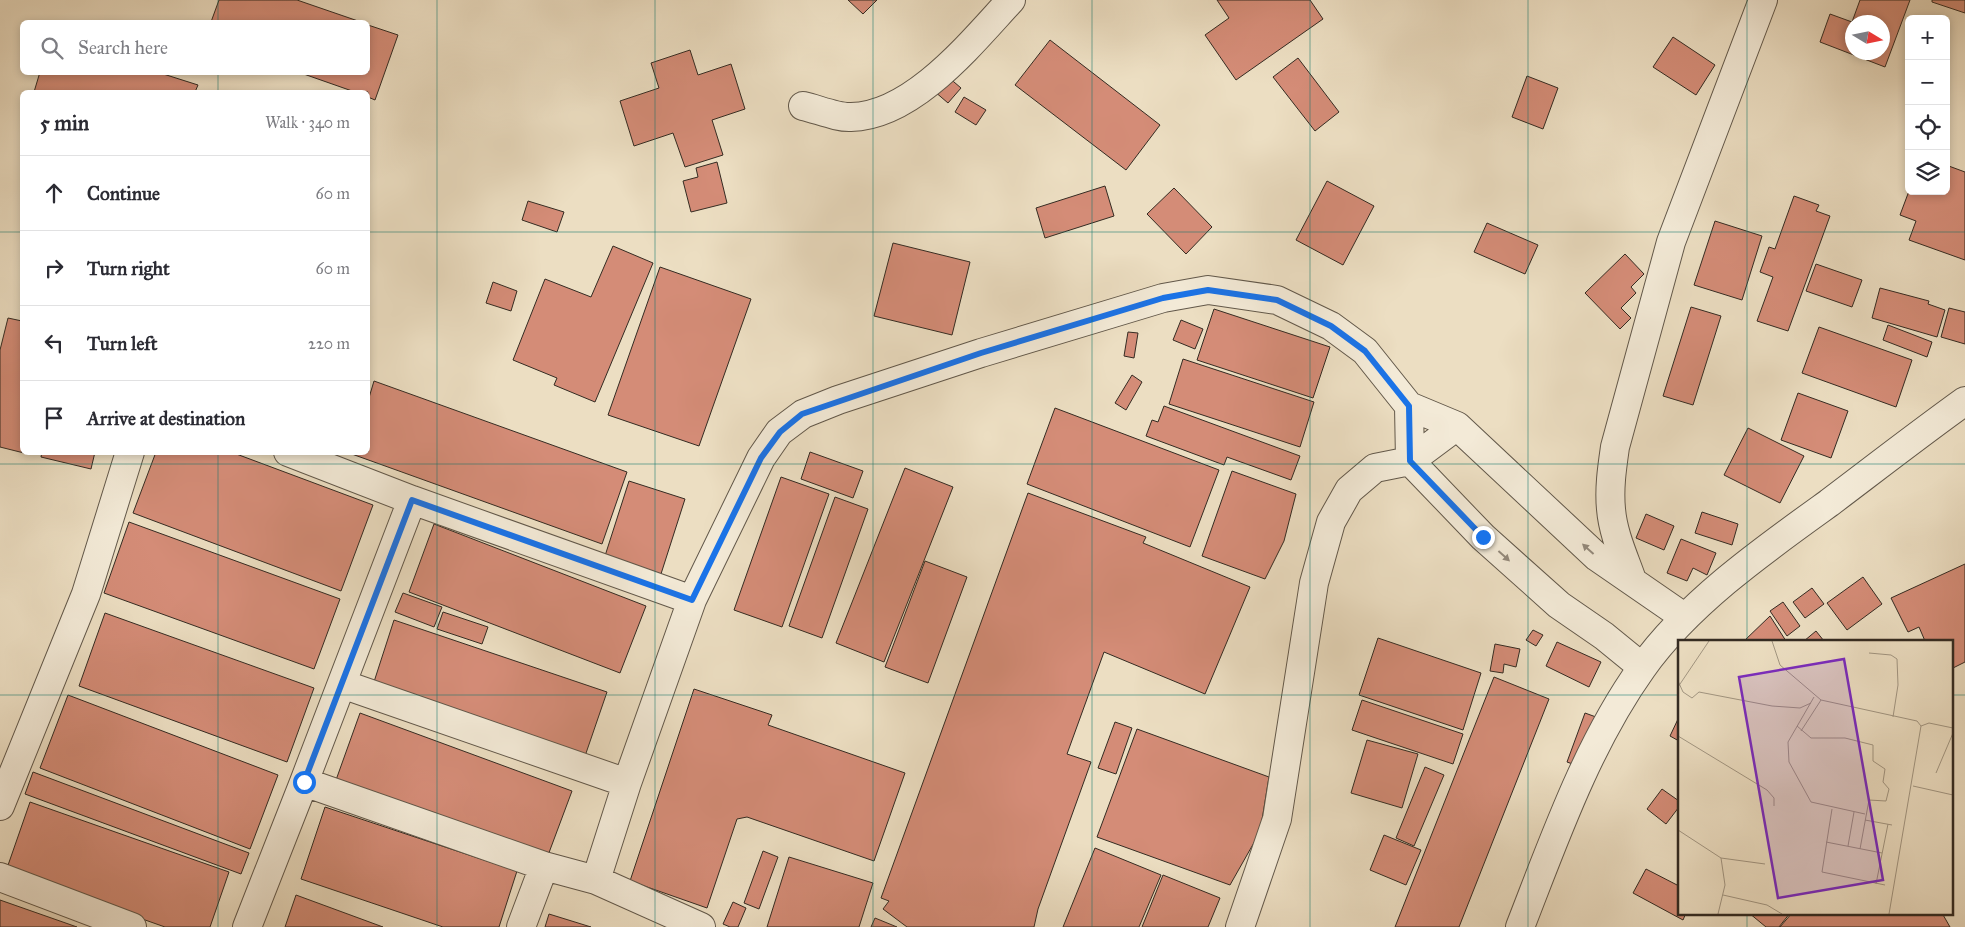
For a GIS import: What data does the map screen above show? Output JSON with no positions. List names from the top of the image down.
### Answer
{
  "north": "right",
  "page": {
    "map_buttons": ["+", "−"],
    "search": "Search here",
    "heading": ["5 min", "Walk · 340 m"],
    "list": [
      ["Continue", "60 m"],
      ["Turn right", "60 m"],
      ["Turn left", "220 m"],
      "Arrive at destination"
    ]
  }
}
